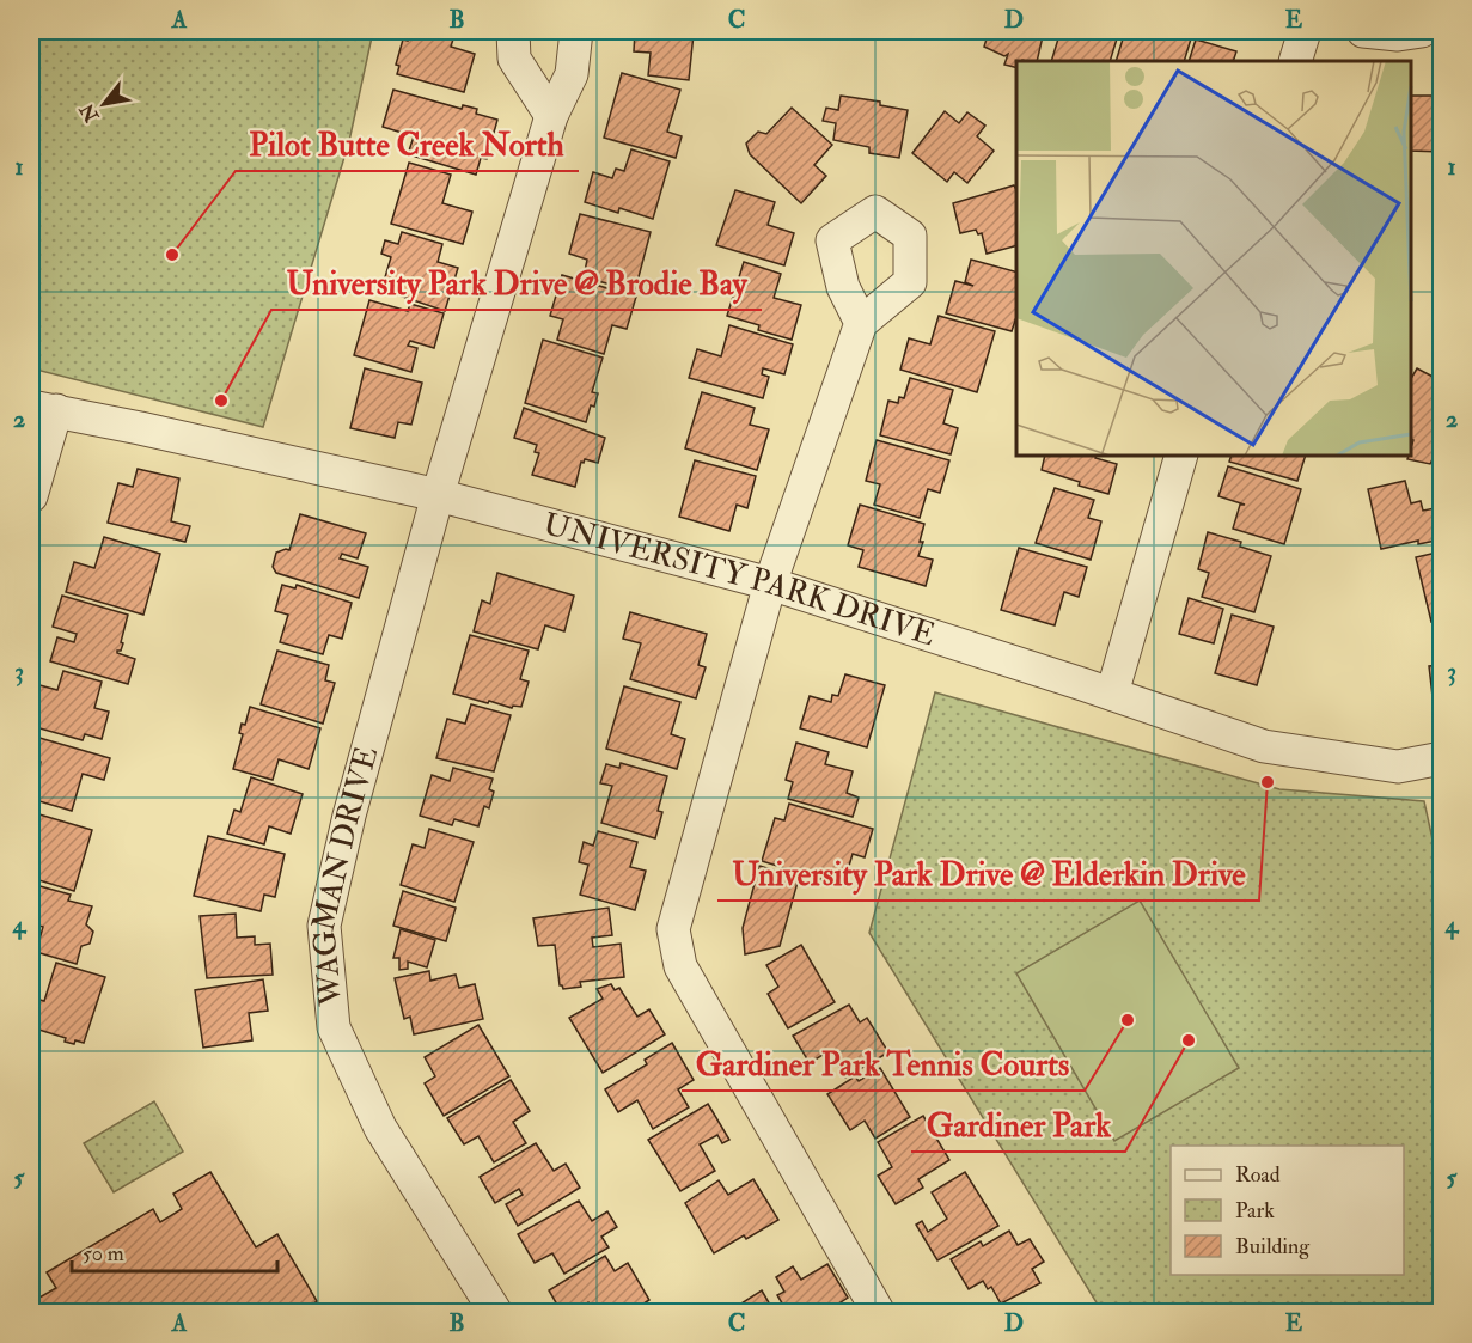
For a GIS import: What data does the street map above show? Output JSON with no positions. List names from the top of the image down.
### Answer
{
  "streets": {
    "street": ["UNIVERSITY PARK DRIVE", "WAGMAN DRIVE"]
  },
  "crossings": [
    ["UNIVERSITY PARK DRIVE", "WAGMAN DRIVE"]
  ],
  "places": [
    "Pilot Butte Creek North",
    "University Park Drive @ Brodie Bay",
    "University Park Drive @ Elderkin Drive",
    "Gardiner Park Tennis Courts",
    "Gardiner Park"
  ],
  "legend": ["Road", "Park", "Building"],
  "scale_bar": "50 m",
  "north": "bottom left",
  "grid": {
    "columns": [
      "A",
      "B",
      "C",
      "D",
      "E"
    ],
    "rows": [
      "1",
      "2",
      "3",
      "4",
      "5"
    ]
  }
}
